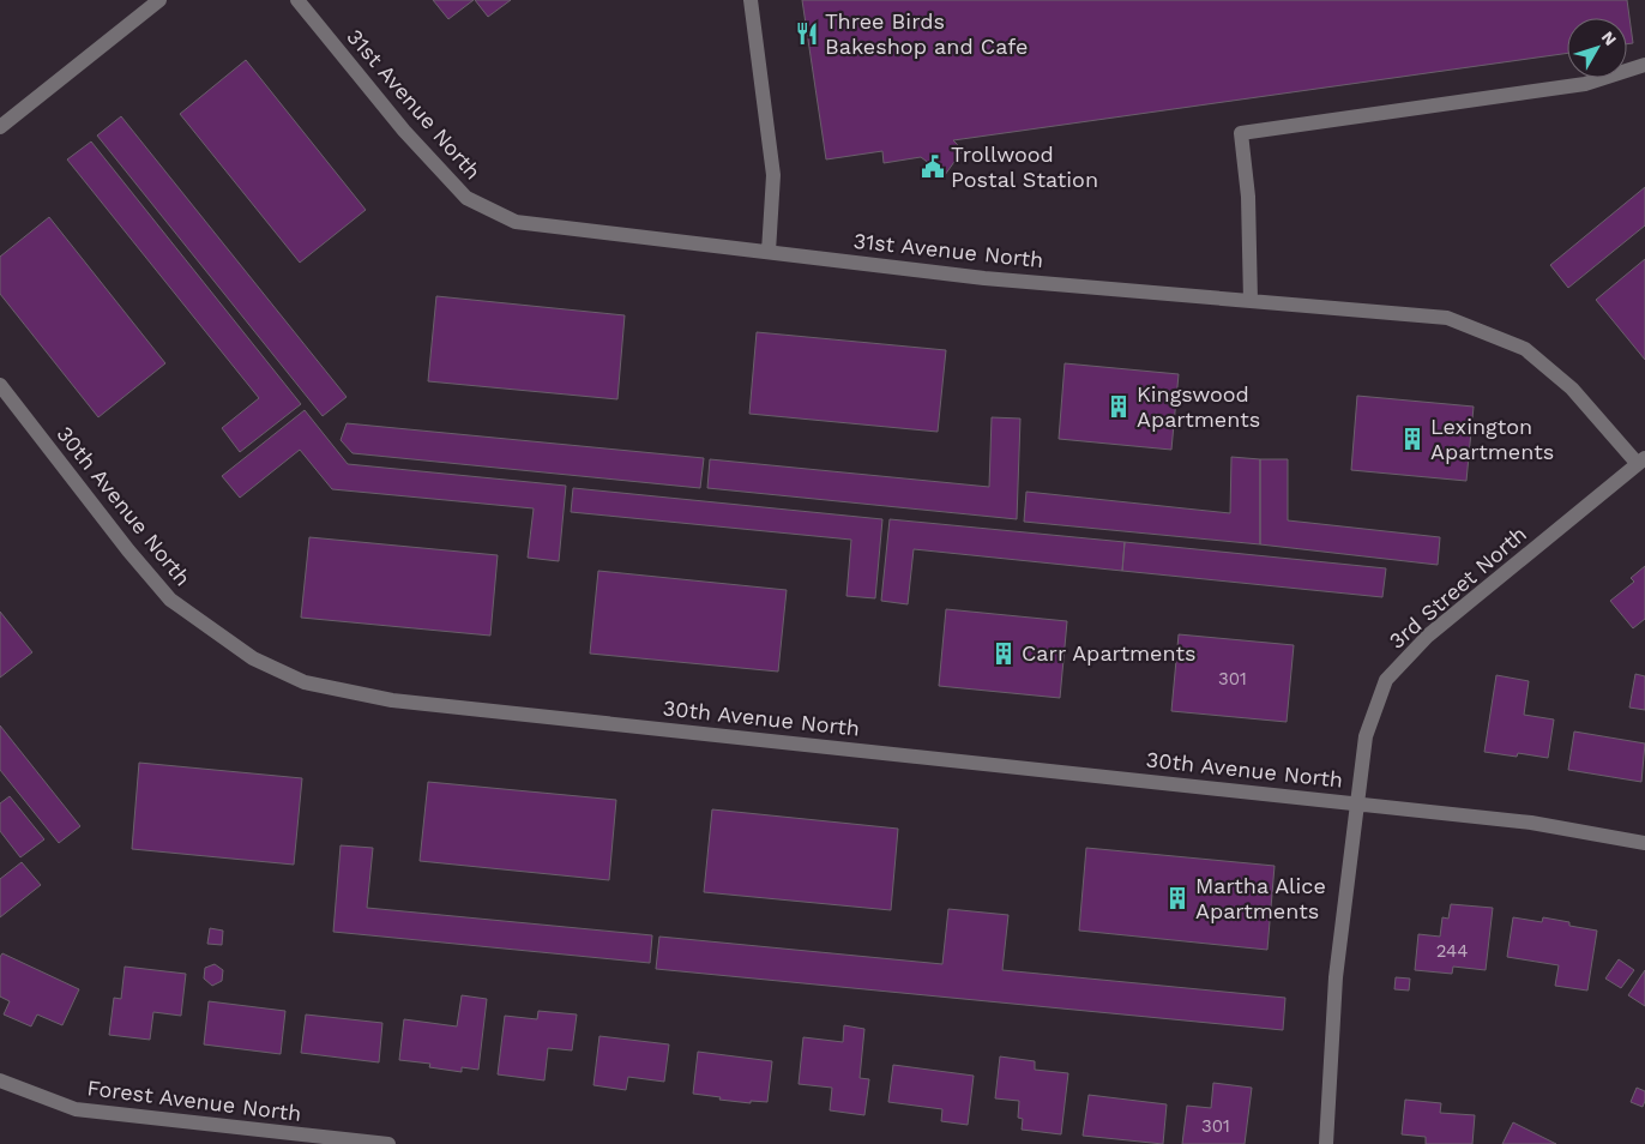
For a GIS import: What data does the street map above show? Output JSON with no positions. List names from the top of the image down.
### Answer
{
  "streets": {
    "street": [
      "31st Avenue North",
      "30th Avenue North",
      "3rd Street North",
      "Forest Avenue North"
    ]
  },
  "crossings": [
    ["31st Avenue North", "3rd Street North"],
    ["30th Avenue North", "3rd Street North"]
  ],
  "places": {
    "restaurant": ["Three Birds Bakeshop and Cafe"],
    "public building": ["Trollwood Postal Station"],
    "building": [
      "Kingswood Apartments",
      "Lexington Apartments",
      "Carr Apartments",
      "Martha Alice Apartments"
    ]
  },
  "house_numbers": ["301", "244", "301"],
  "north": "top right"
}
